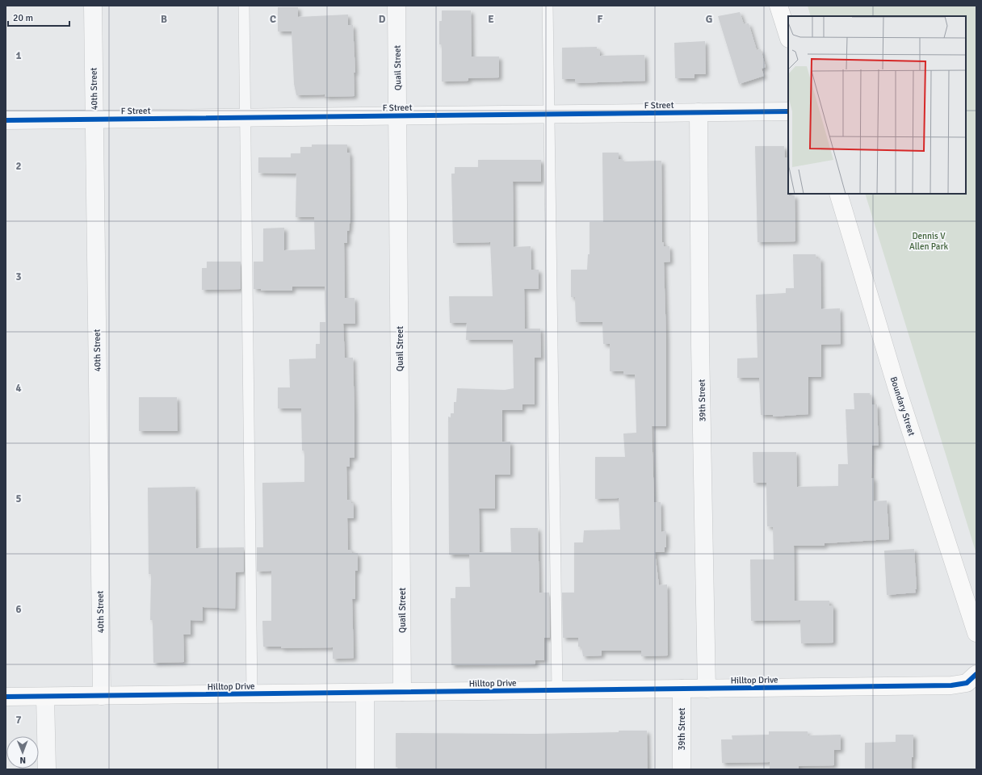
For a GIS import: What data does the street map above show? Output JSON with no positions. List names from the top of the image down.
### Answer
{
  "streets": {
    "street": [
      "Quail Street",
      "40th Street",
      "F Street",
      "39th Street",
      "Boundary Street",
      "Hilltop Drive"
    ]
  },
  "crossings": [
    ["Quail Street", "F Street"],
    ["Quail Street", "Hilltop Drive"],
    ["40th Street", "F Street"],
    ["40th Street", "Hilltop Drive"],
    ["F Street", "39th Street"],
    ["39th Street", "Hilltop Drive"]
  ],
  "parks": ["Dennis V Allen Park"],
  "scale_bar": "20 m",
  "north": "bottom",
  "grid": {
    "columns": [
      "B",
      "C",
      "D",
      "E",
      "F",
      "G"
    ],
    "rows": [
      "1",
      "2",
      "3",
      "4",
      "5",
      "6",
      "7"
    ]
  }
}
